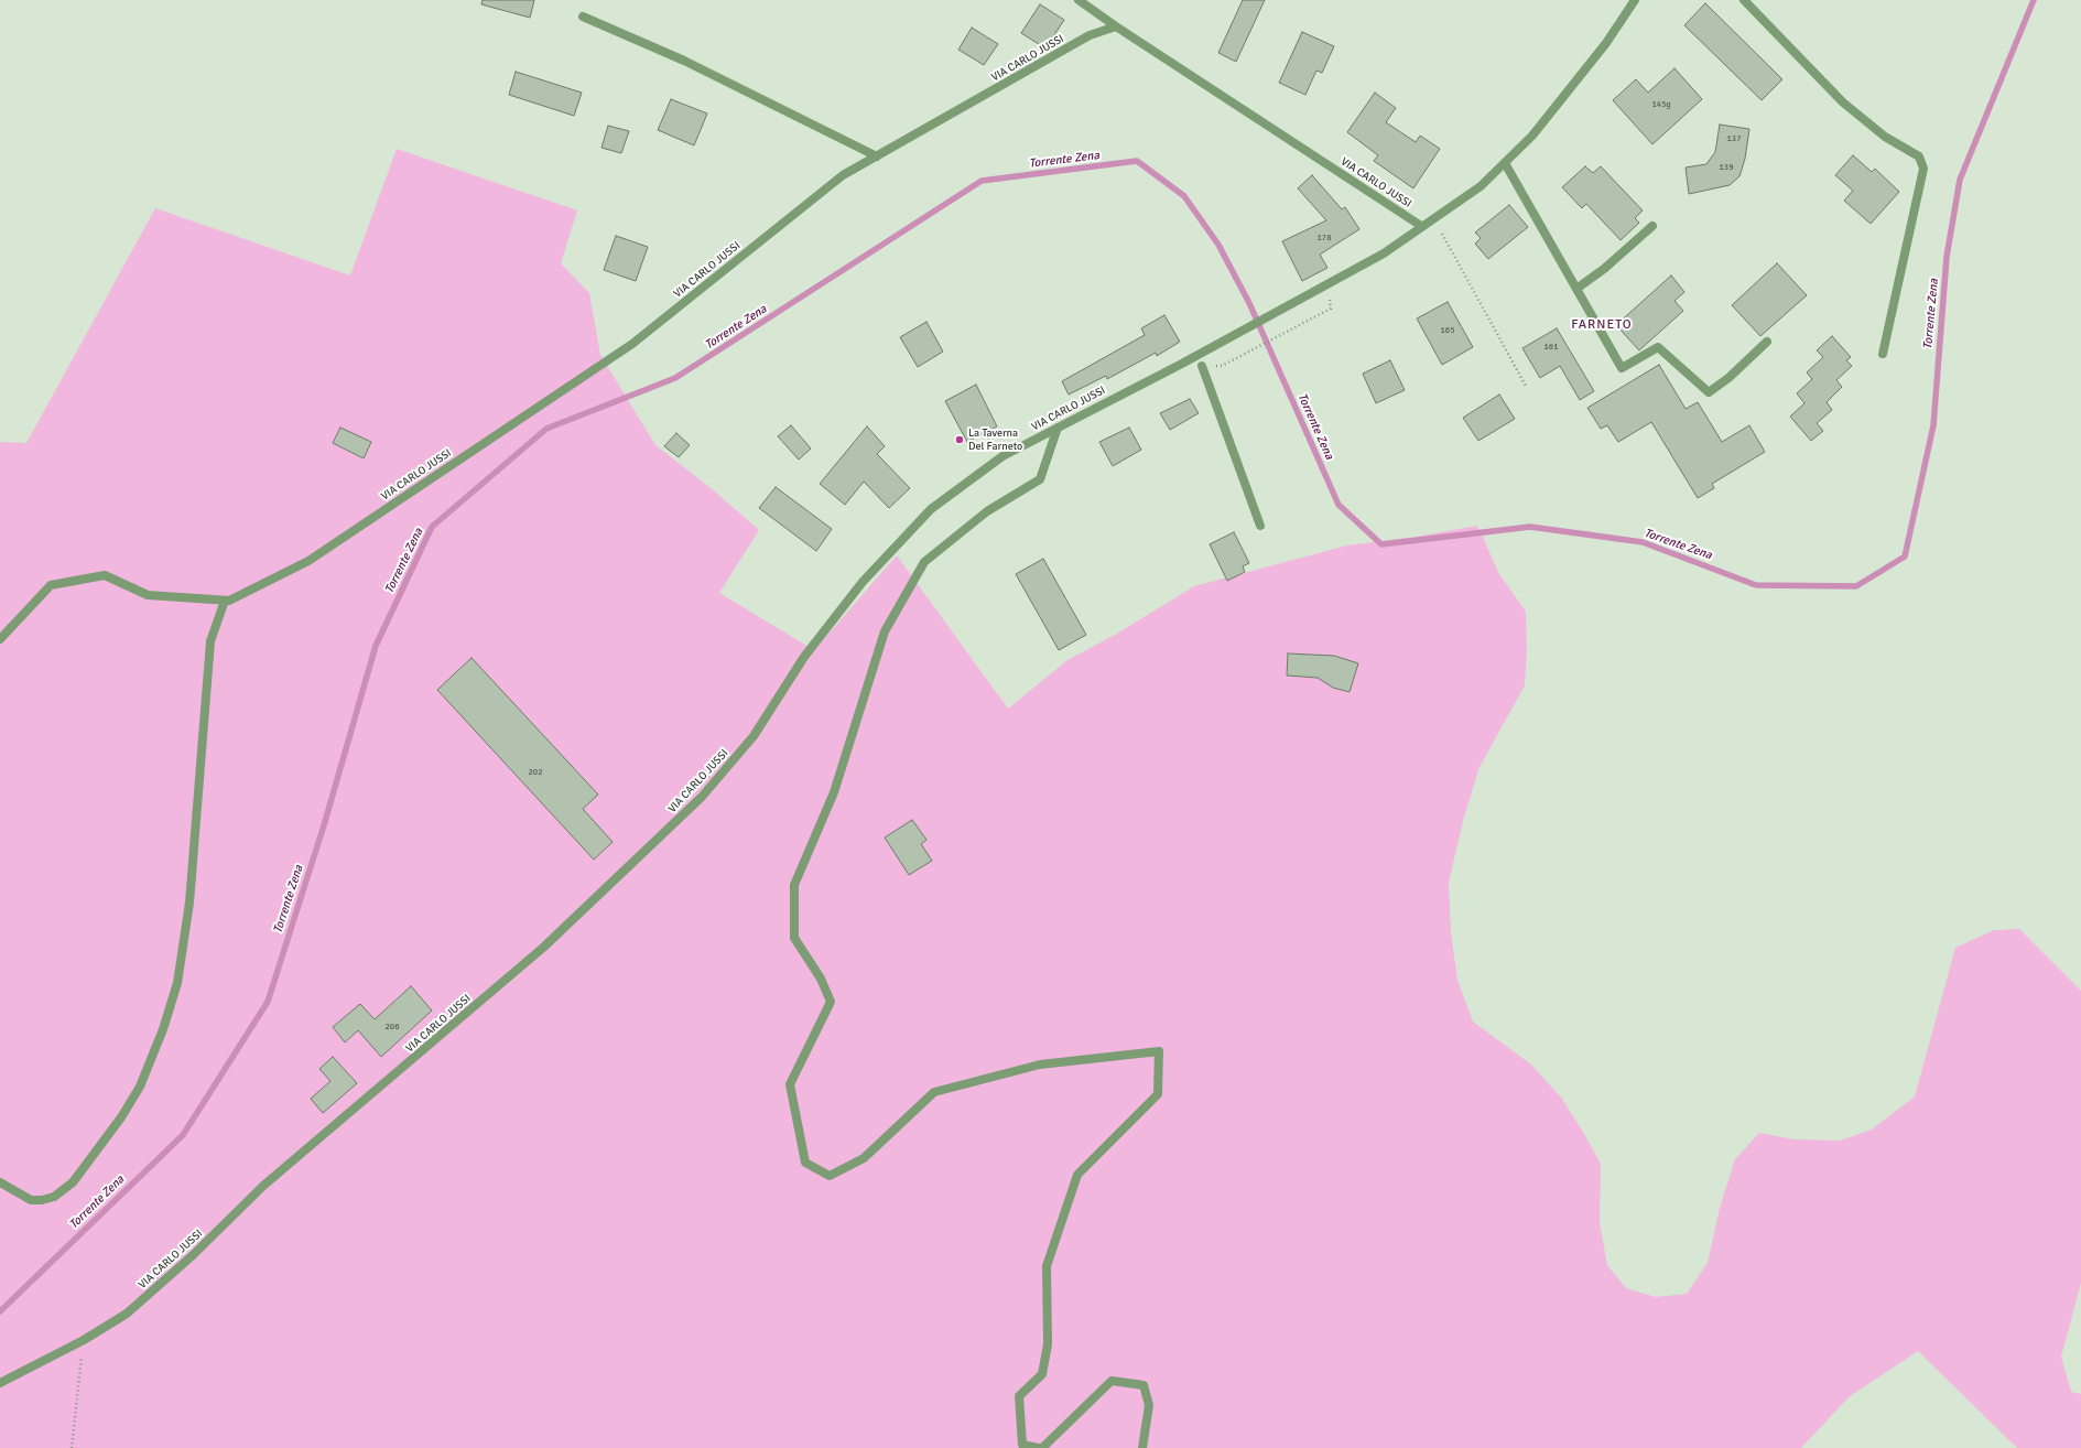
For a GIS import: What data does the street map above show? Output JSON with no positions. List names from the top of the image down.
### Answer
{
  "streets": {
    "street": ["VIA CARLO JUSSI"]
  },
  "districts": ["FARNETO"],
  "water": ["Torrente Zena"],
  "places": ["La Taverna Del Farneto"],
  "house_numbers": [
    "145g",
    "137",
    "139",
    "178",
    "165",
    "161",
    "202",
    "206"
  ]
}
